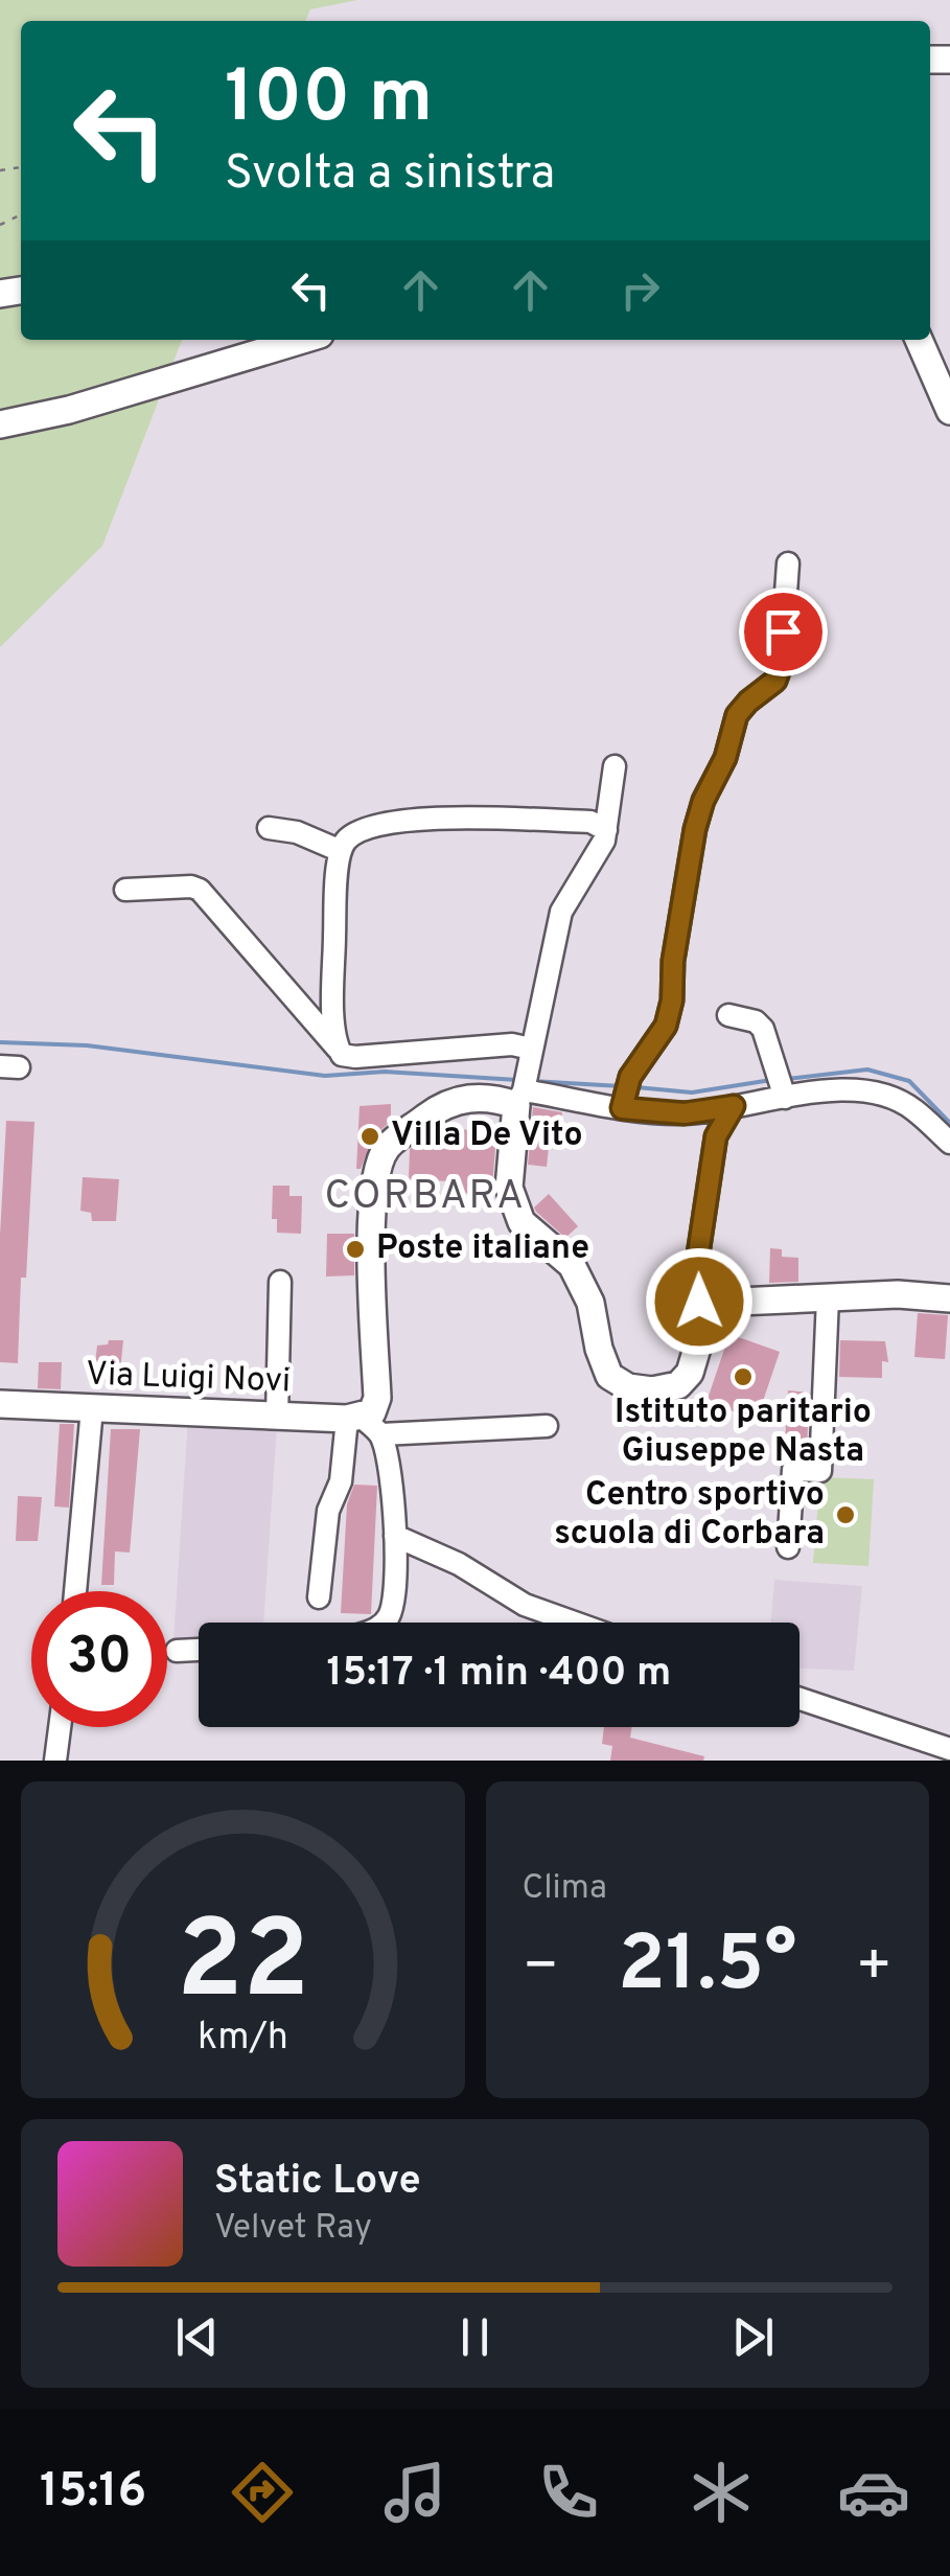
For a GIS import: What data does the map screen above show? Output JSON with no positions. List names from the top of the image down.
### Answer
{
  "streets": {
    "main road": ["Via Luigi Novi"]
  },
  "districts": ["CORBARA"],
  "places": [
    "Villa De Vito",
    "Poste italiane",
    "Istituto paritario Giuseppe Nasta",
    "Centro sportivo scuola di Corbara"
  ],
  "page": {
    "turn": ["100 m", "Svolta a sinistra"],
    "limit": "30",
    "trip": "15:17 · 1 min · 400 m",
    "tile": "Clima",
    "heat": ["−", "21.5°", "+"],
    "song": ["Static Love", "Velvet Ray"],
    "tabs": "15:16",
    "gauge": ["22", "km/h"]
  }
}
